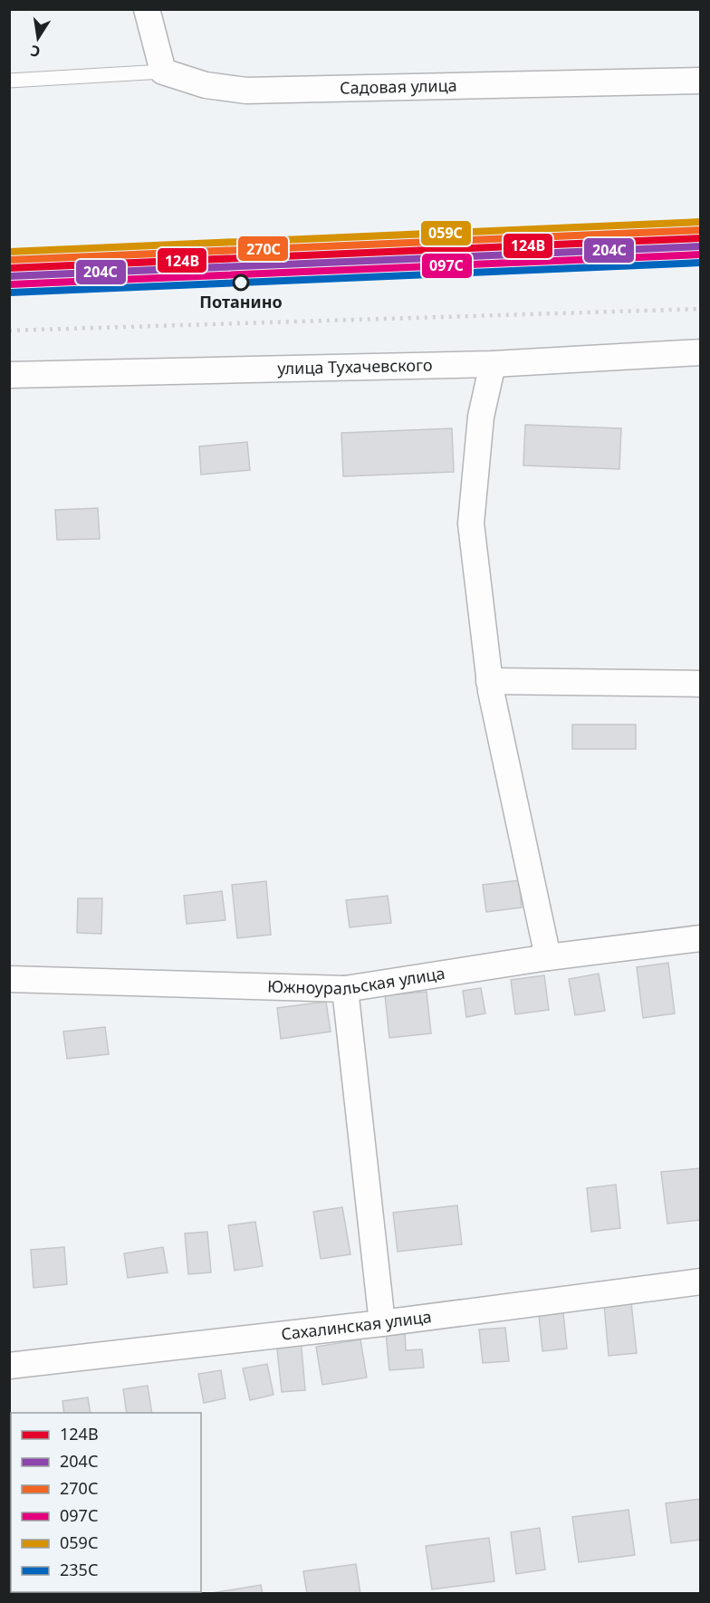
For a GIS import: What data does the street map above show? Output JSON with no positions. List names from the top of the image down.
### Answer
{
  "streets": {
    "street": [
      "Садовая улица",
      "улица Тухачевского",
      "Южноуральская улица",
      "Сахалинская улица"
    ]
  },
  "places": ["Потанино"],
  "lines": [
    "transit line 059С",
    "transit line 270С",
    "transit line 124В",
    "transit line 204С",
    "transit line 097С",
    "transit line 235С"
  ],
  "legend": [
    "124В",
    "204С",
    "270С",
    "097С",
    "059С",
    "235С"
  ],
  "north": "bottom"
}
